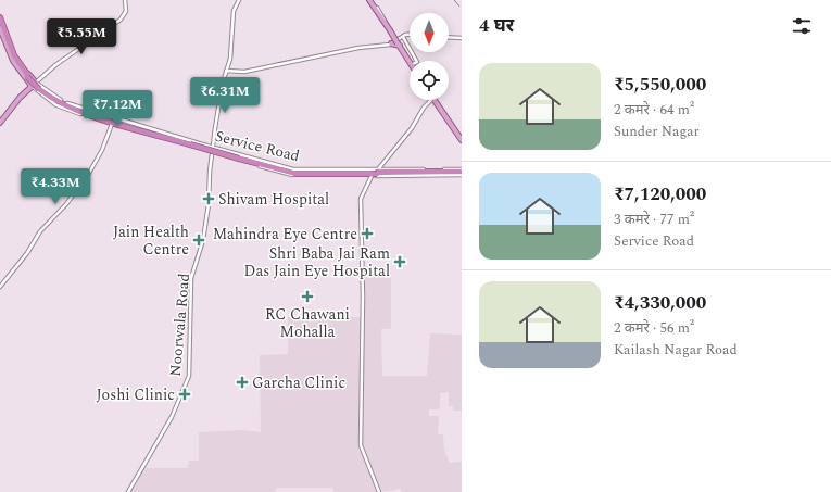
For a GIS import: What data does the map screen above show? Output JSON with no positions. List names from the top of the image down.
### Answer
{
  "streets": {
    "main road": ["Service Road"],
    "street": ["Noorwala Road"]
  },
  "crossings": [
    ["Service Road", "Noorwala Road"]
  ],
  "places": {
    "health": [
      "Shivam Hospital",
      "Mahindra Eye Centre",
      "Jain Health Centre",
      "Shri Baba Jai Ram Das Jain Eye Hospital",
      "RC Chawani Mohalla",
      "Garcha Clinic",
      "Joshi Clinic"
    ]
  },
  "north": "bottom",
  "page": {
    "heading": "4 घर",
    "price": [
      "₹5.55M",
      "₹6.31M",
      "₹7.12M",
      "₹4.33M"
    ],
    "list": [
      {
        "name": "₹5,550,000",
        "note": "2 कमरे · 64 m² · Sunder Nagar"
      },
      {
        "name": "₹7,120,000",
        "note": "3 कमरे · 77 m² · Service Road"
      },
      {
        "name": "₹4,330,000",
        "note": "2 कमरे · 56 m² · Kailash Nagar Road"
      }
    ]
  }
}
